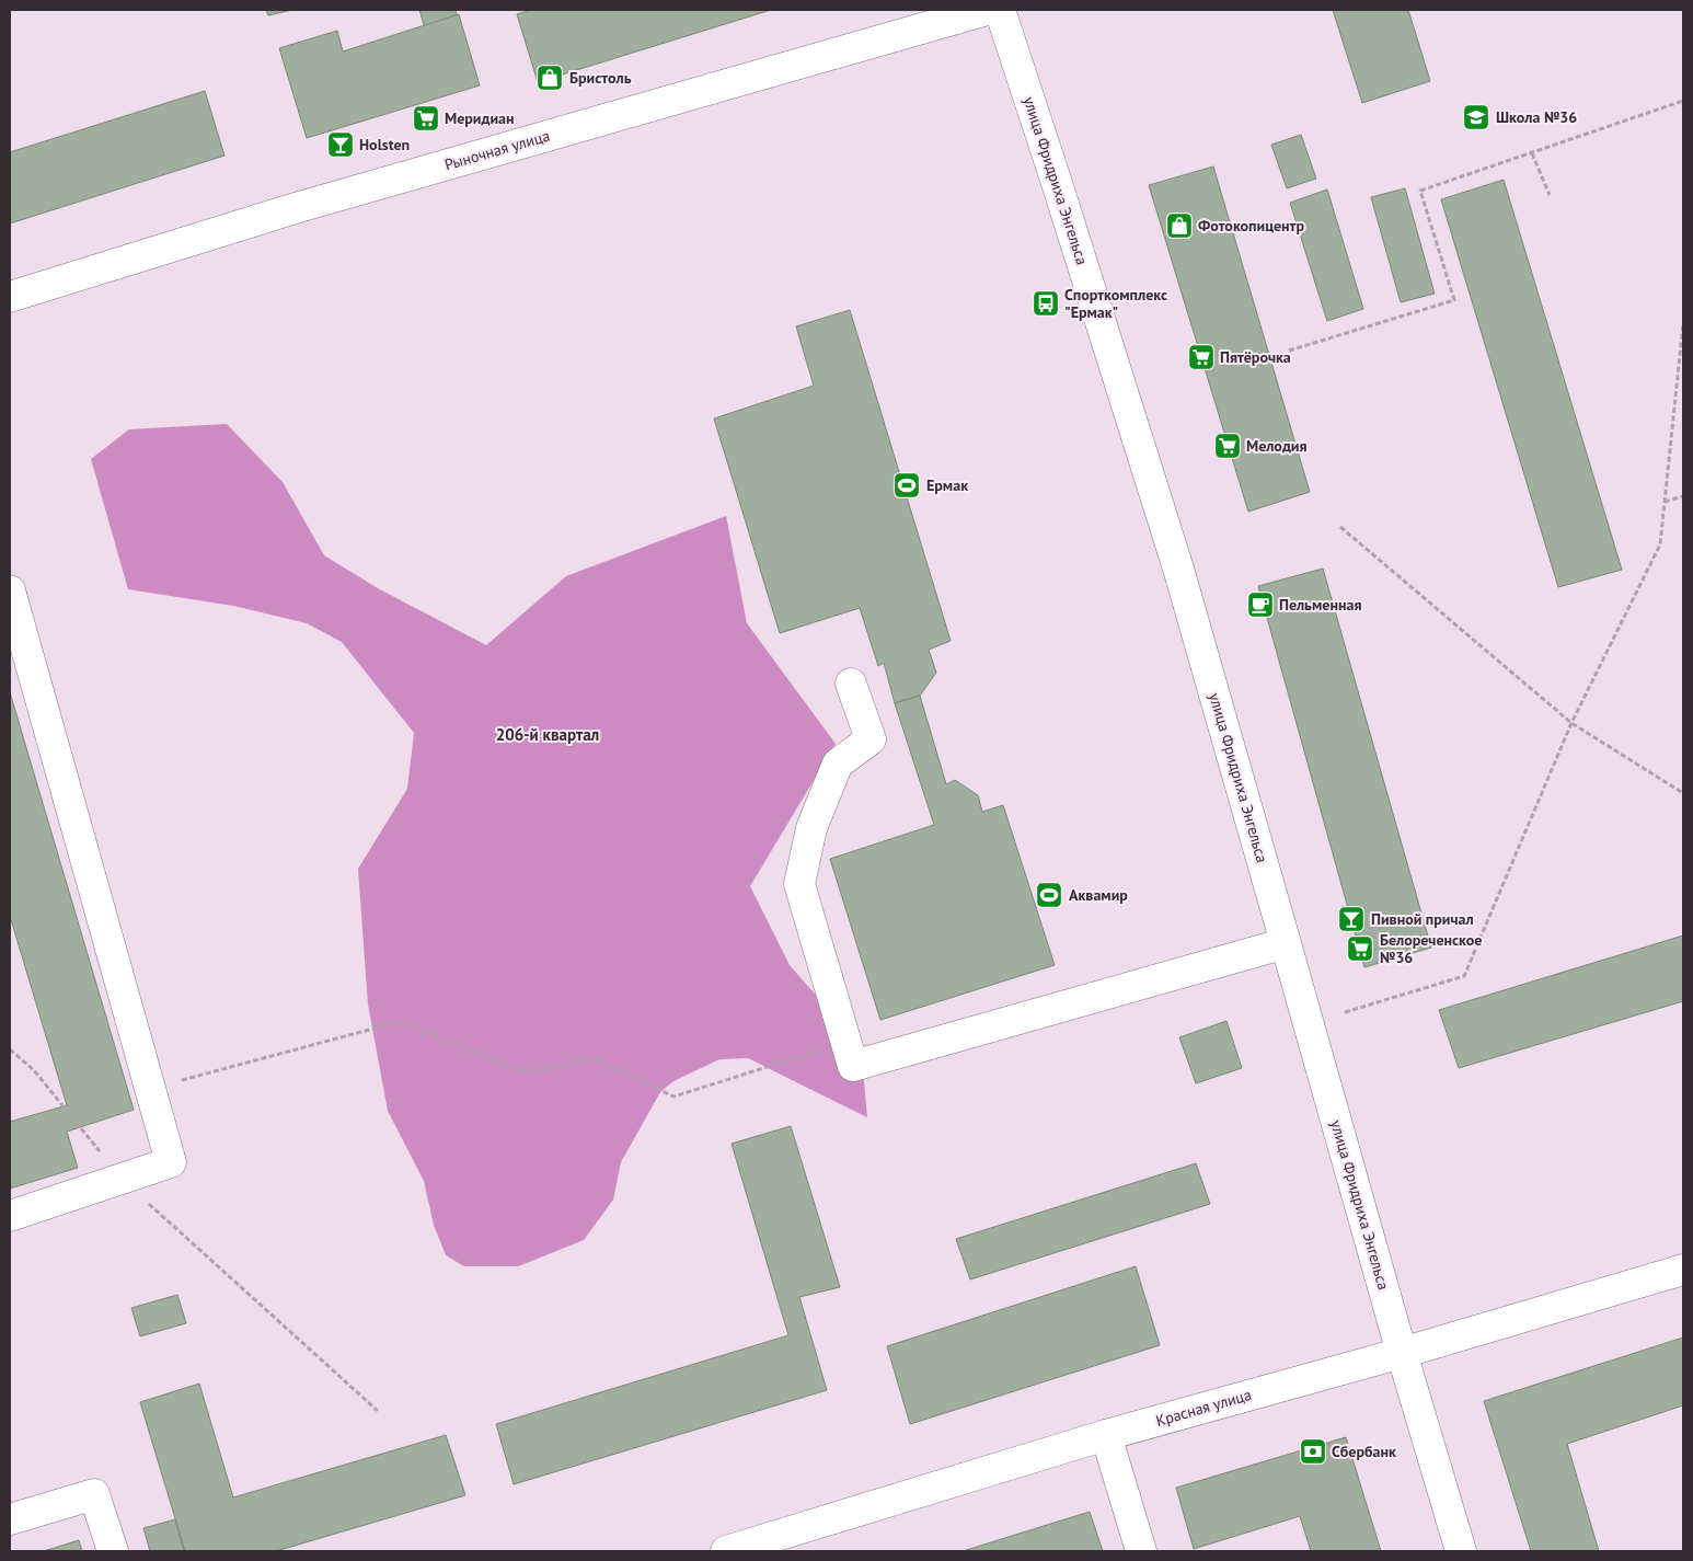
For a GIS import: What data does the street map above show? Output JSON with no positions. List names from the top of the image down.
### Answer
{
  "streets": {
    "street": ["Рыночная улица", "улица Фридриха Энгельса", "Красная улица"]
  },
  "crossings": [
    ["улица Фридриха Энгельса", "Красная улица"]
  ],
  "districts": ["206-й квартал"],
  "places": {
    "shop": ["Бристоль", "Фотокопицентр"],
    "school or university": ["Школа №36"],
    "supermarket": [
      "Меридиан",
      "Пятёрочка",
      "Мелодия",
      "Белореченское №36"
    ],
    "bar": ["Holsten", "Пивной причал"],
    "bus stop": ["Спорткомплекс \"Ермак\""],
    "sports": ["Ермак", "Аквамир"],
    "cafe": ["Пельменная"],
    "bank": ["Сбербанк"]
  }
}
